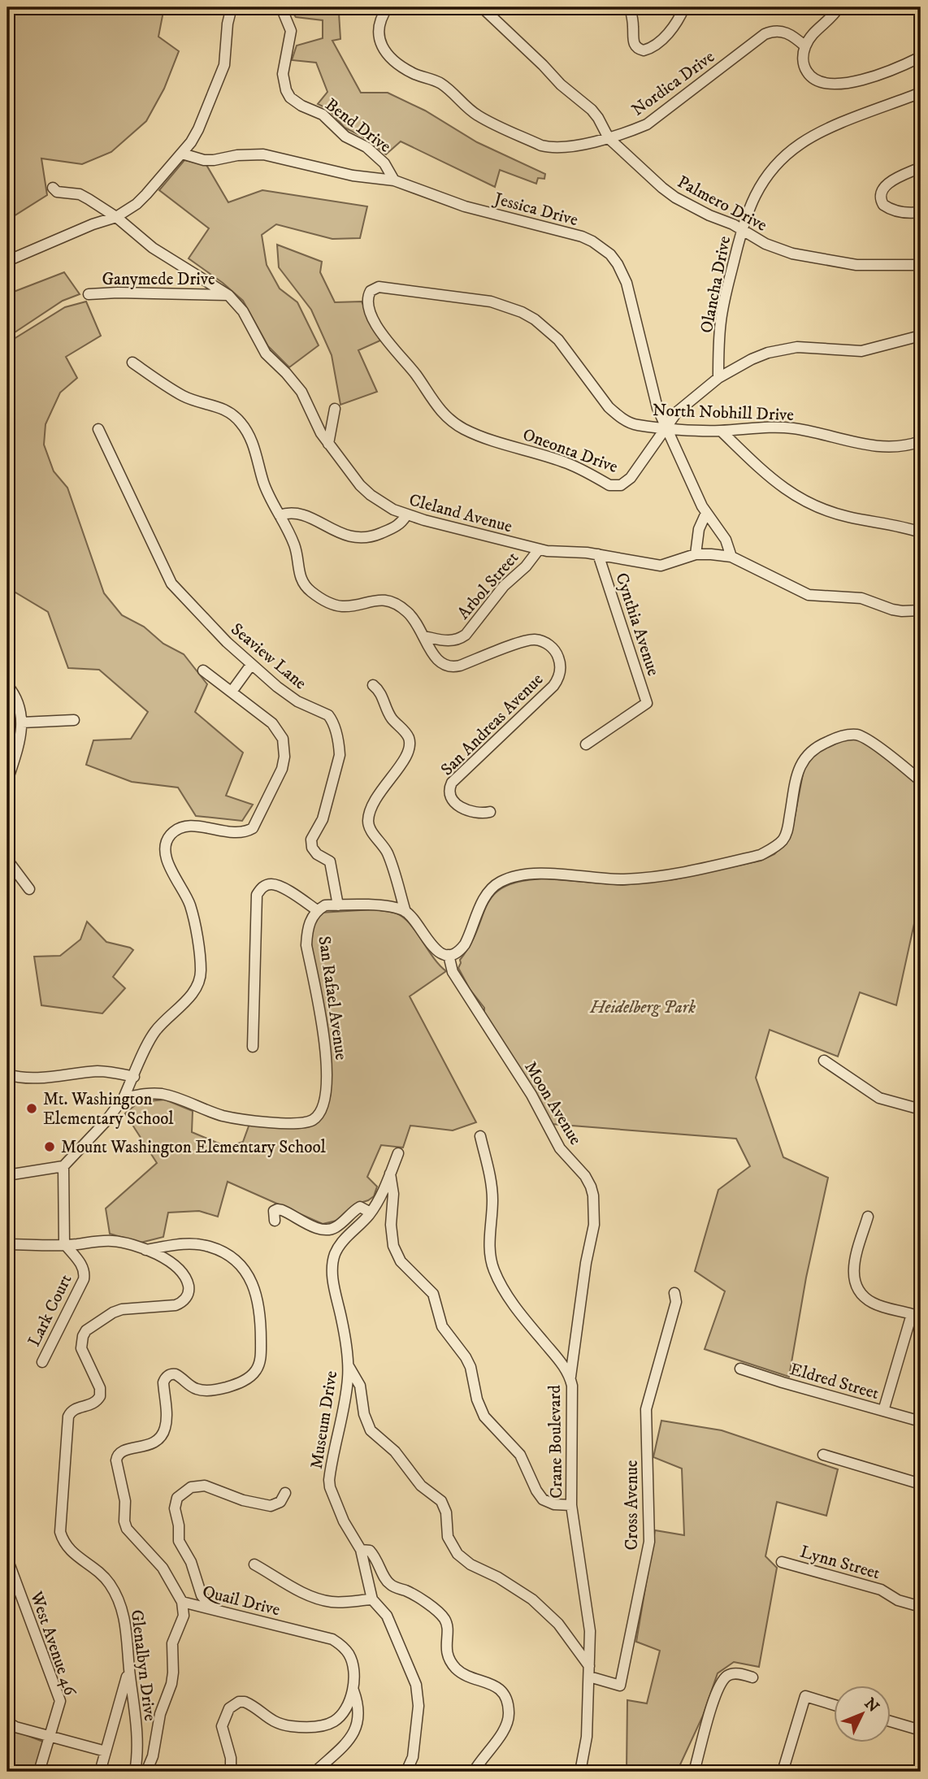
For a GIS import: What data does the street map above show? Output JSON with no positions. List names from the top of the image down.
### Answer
{
  "streets": {
    "street": [
      "Nordica Drive",
      "Bend Drive",
      "Palmero Drive",
      "Jessica Drive",
      "Ganymede Drive",
      "Olancha Drive",
      "North Nobhill Drive",
      "Oneonta Drive",
      "Cleland Avenue",
      "Arbol Street",
      "Cynthia Avenue",
      "Seaview Lane",
      "San Andreas Avenue",
      "San Rafael Avenue",
      "Moon Avenue",
      "Lark Court",
      "Eldred Street",
      "Museum Drive",
      "Crane Boulevard",
      "Cross Avenue",
      "Lynn Street",
      "Quail Drive",
      "West Avenue 46",
      "Glenalbyn Drive"
    ]
  },
  "crossings": [
    ["Nordica Drive", "Palmero Drive"],
    ["Bend Drive", "Jessica Drive"],
    ["Palmero Drive", "Olancha Drive"],
    ["Jessica Drive", "North Nobhill Drive"],
    ["Jessica Drive", "Oneonta Drive"],
    ["Jessica Drive", "Cleland Avenue"],
    ["Ganymede Drive", "Cleland Avenue"],
    ["Olancha Drive", "Oneonta Drive"],
    ["North Nobhill Drive", "Oneonta Drive"],
    ["Cleland Avenue", "Arbol Street"],
    ["Cleland Avenue", "Cynthia Avenue"],
    ["Arbol Street", "San Andreas Avenue"],
    ["Moon Avenue", "Crane Boulevard"],
    ["Lark Court", "Glenalbyn Drive"],
    ["Crane Boulevard", "Cross Avenue"],
    ["Quail Drive", "Glenalbyn Drive"]
  ],
  "parks": ["Heidelberg Park"],
  "places": ["Mt. Washington Elementary School", "Mount Washington Elementary School"],
  "north": "top right"
}
